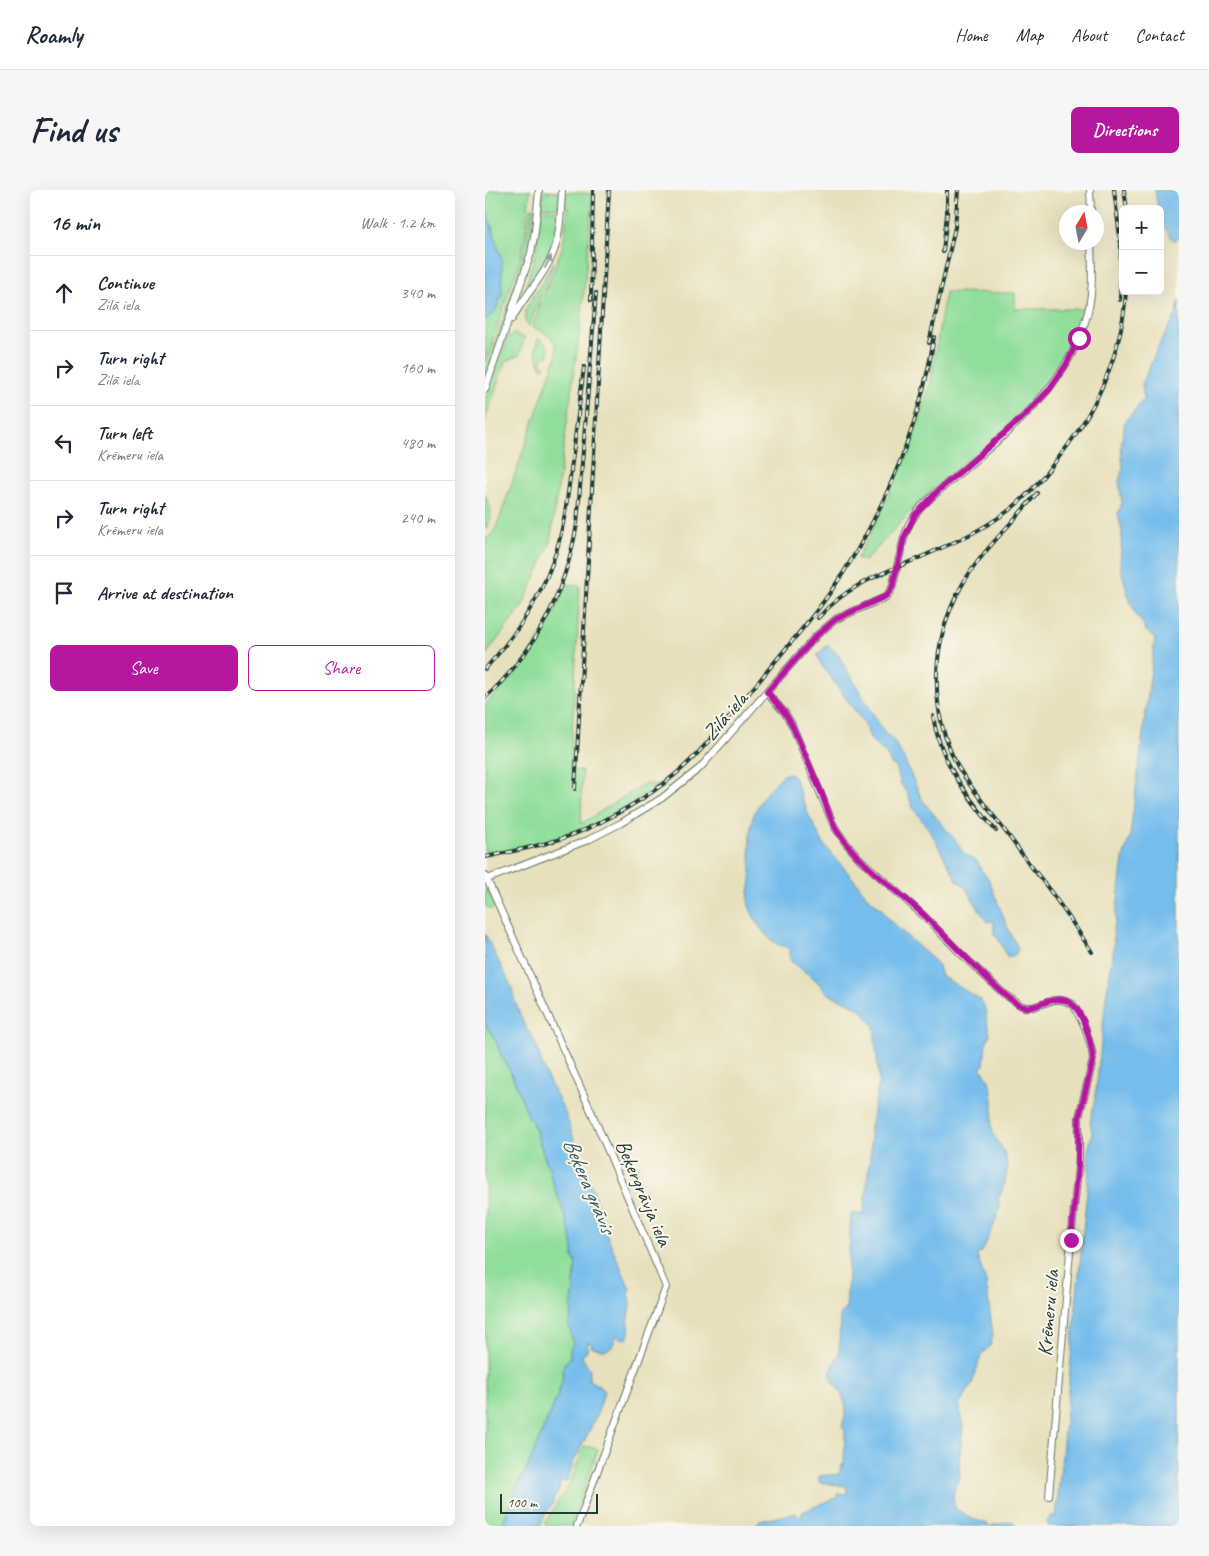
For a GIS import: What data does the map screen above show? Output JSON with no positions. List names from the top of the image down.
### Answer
{
  "streets": {
    "street": ["Zilā iela", "Beķergrāvja iela", "Krēmeru iela"]
  },
  "crossings": [
    ["Zilā iela", "Beķergrāvja iela"],
    ["Zilā iela", "Krēmeru iela"]
  ],
  "water": ["Beķera grāvis"],
  "scale_bar": "100 m",
  "north": "top",
  "page": {
    "header": "Roamly",
    "nav": [
      "Home",
      "Map",
      "About",
      "Contact"
    ],
    "buttons": [
      "Directions",
      ["Save", "Share"]
    ],
    "title": "Find us",
    "heading": ["16 min", "Walk · 1.2 km"],
    "map_buttons": ["+", "−"],
    "list": [
      ["Continue", "Zilā iela", "340 m"],
      ["Turn right", "Zilā iela", "160 m"],
      ["Turn left", "Krēmeru iela", "480 m"],
      ["Turn right", "Krēmeru iela", "240 m"],
      "Arrive at destination"
    ],
    "scale": "100 m"
  }
}
